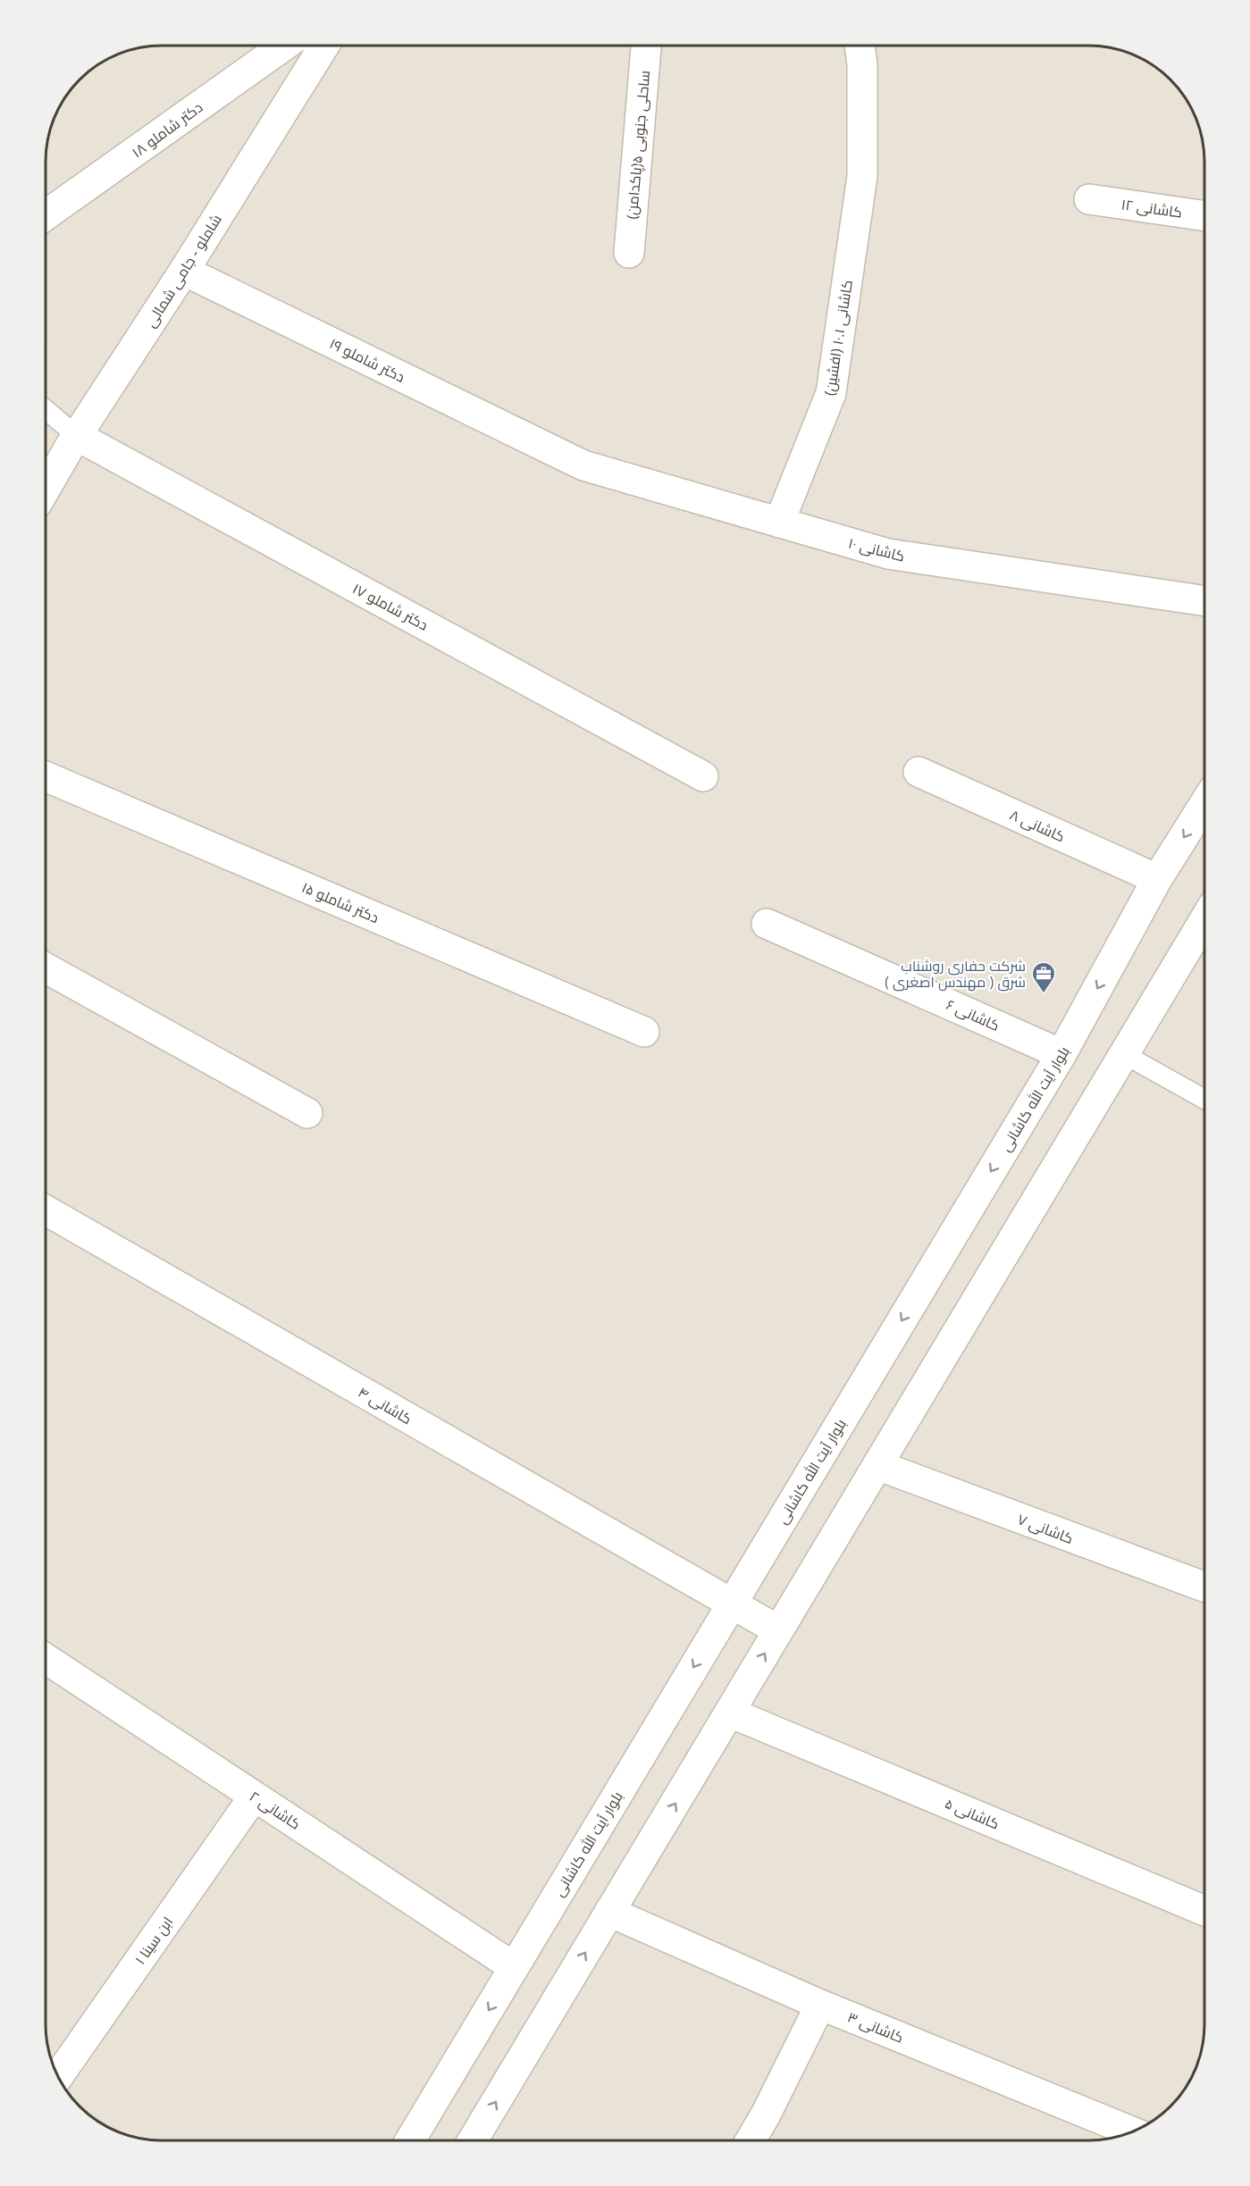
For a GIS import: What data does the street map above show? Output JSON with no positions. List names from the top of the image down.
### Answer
{
  "streets": {
    "street": [
      "دکتر شاملو ۱۸",
      "ساحلی جنوبی ۵(پاکدامن)",
      "کاشانی ۱۲",
      "شاملو - جامی شمالی",
      "کاشانی ۱۰.۱ (افشین)",
      "دکتر شاملو ۱۹",
      "کاشانی ۱۰",
      "دکتر شاملو ۱۷",
      "کاشانی ۸",
      "دکتر شاملو ۱۵",
      "کاشانی ۶",
      "بلوار آیت الله کاشانی",
      "کاشانی ۴",
      "کاشانی ۷",
      "کاشانی ۲",
      "کاشانی ۵",
      "ابن سینا ۱",
      "کاشانی ۳"
    ]
  },
  "crossings": [
    ["شاملو - جامی شمالی", "دکتر شاملو ۱۹"],
    ["شاملو - جامی شمالی", "دکتر شاملو ۱۷"],
    ["کاشانی ۱۰.۱ (افشین)", "کاشانی ۱۰"],
    ["دکتر شاملو ۱۹", "کاشانی ۱۰"],
    ["کاشانی ۸", "بلوار آیت الله کاشانی"],
    ["کاشانی ۶", "بلوار آیت الله کاشانی"],
    ["بلوار آیت الله کاشانی", "کاشانی ۴"],
    ["بلوار آیت الله کاشانی", "کاشانی ۲"],
    ["کاشانی ۲", "ابن سینا ۱"]
  ],
  "places": {
    "office": ["شرکت حفاری روشناب شرق ( مهندس اصغری )"]
  }
}
